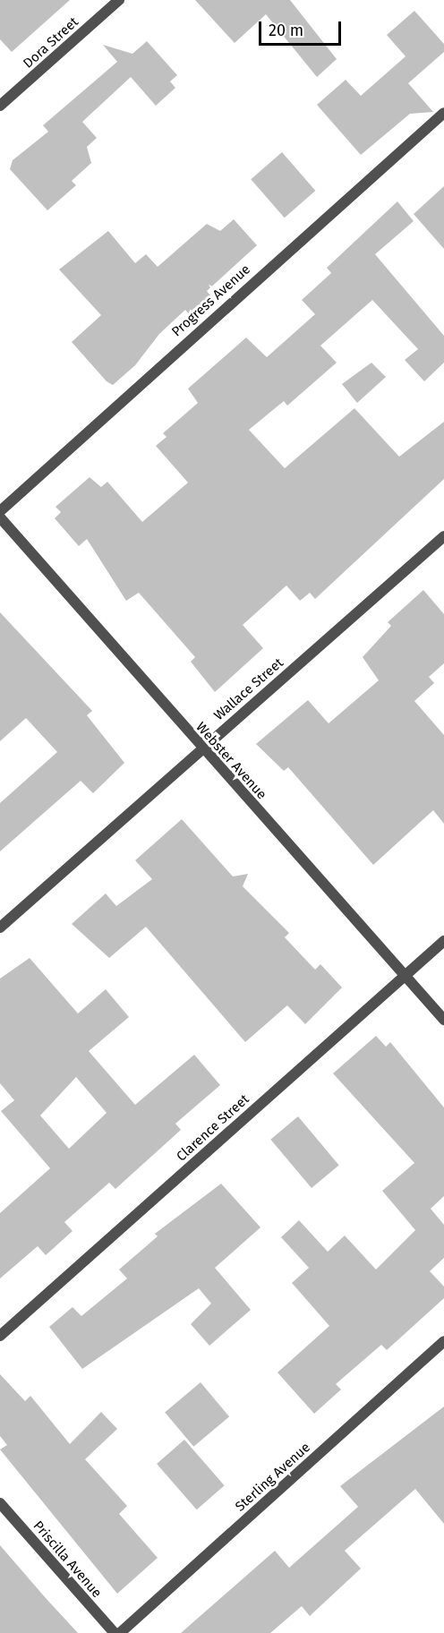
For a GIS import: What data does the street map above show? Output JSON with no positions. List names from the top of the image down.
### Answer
{
  "streets": {
    "street": [
      "Dora Street",
      "Progress Avenue",
      "Wallace Street",
      "Webster Avenue",
      "Clarence Street",
      "Sterling Avenue",
      "Priscilla Avenue"
    ]
  },
  "crossings": [
    ["Wallace Street", "Webster Avenue"],
    ["Webster Avenue", "Clarence Street"]
  ],
  "scale_bar": "20 m"
}
